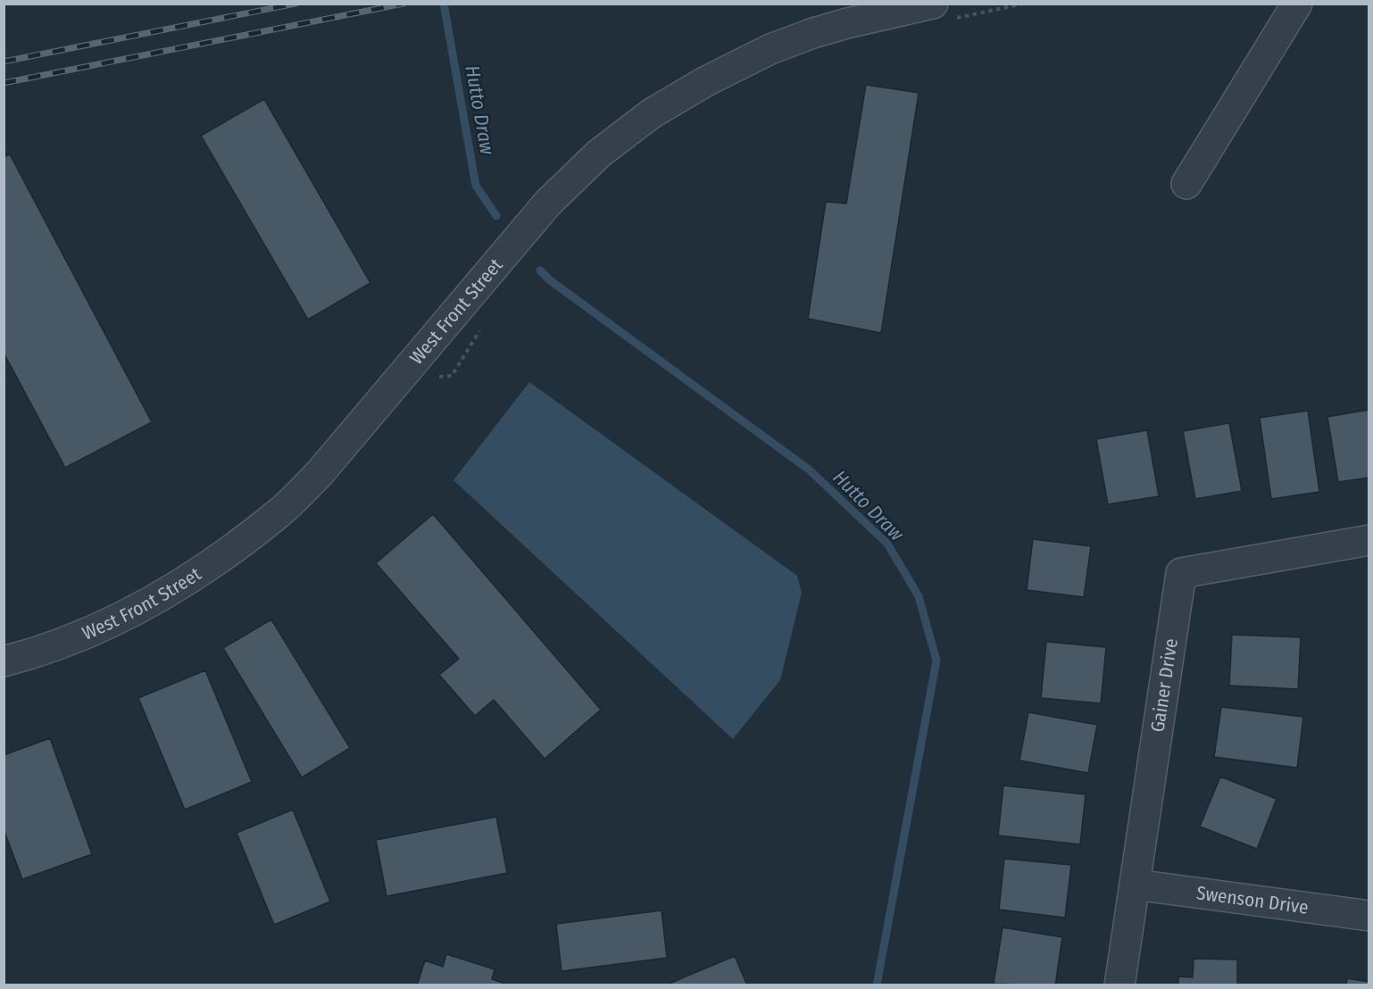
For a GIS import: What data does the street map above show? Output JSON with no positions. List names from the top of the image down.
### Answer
{
  "streets": {
    "street": ["West Front Street", "Gainer Drive", "Swenson Drive"]
  },
  "crossings": [
    ["Gainer Drive", "Swenson Drive"]
  ],
  "water": ["Hutto Draw"]
}
